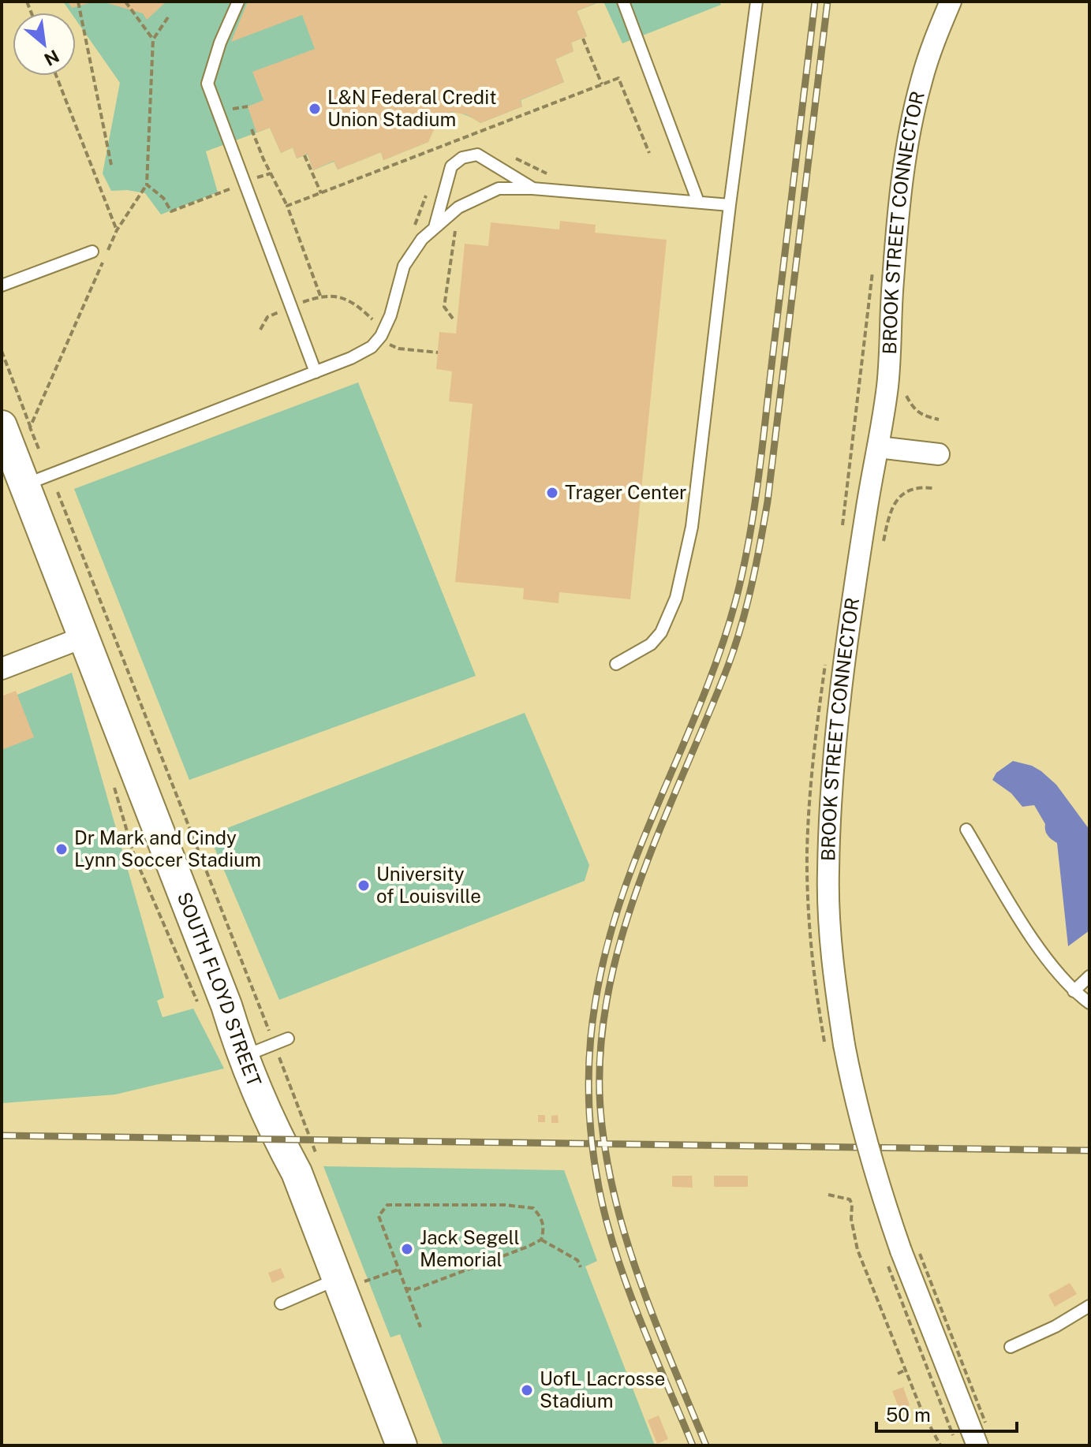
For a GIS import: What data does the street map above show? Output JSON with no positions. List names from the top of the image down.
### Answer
{
  "streets": {
    "street": ["BROOK STREET CONNECTOR", "SOUTH FLOYD STREET"]
  },
  "places": [
    "L&N Federal Credit Union Stadium",
    "Trager Center",
    "Dr Mark and Cindy Lynn Soccer Stadium",
    "University of Louisville",
    "Jack Segell Memorial",
    "UofL Lacrosse Stadium"
  ],
  "scale_bar": "50 m",
  "north": "bottom right"
}
